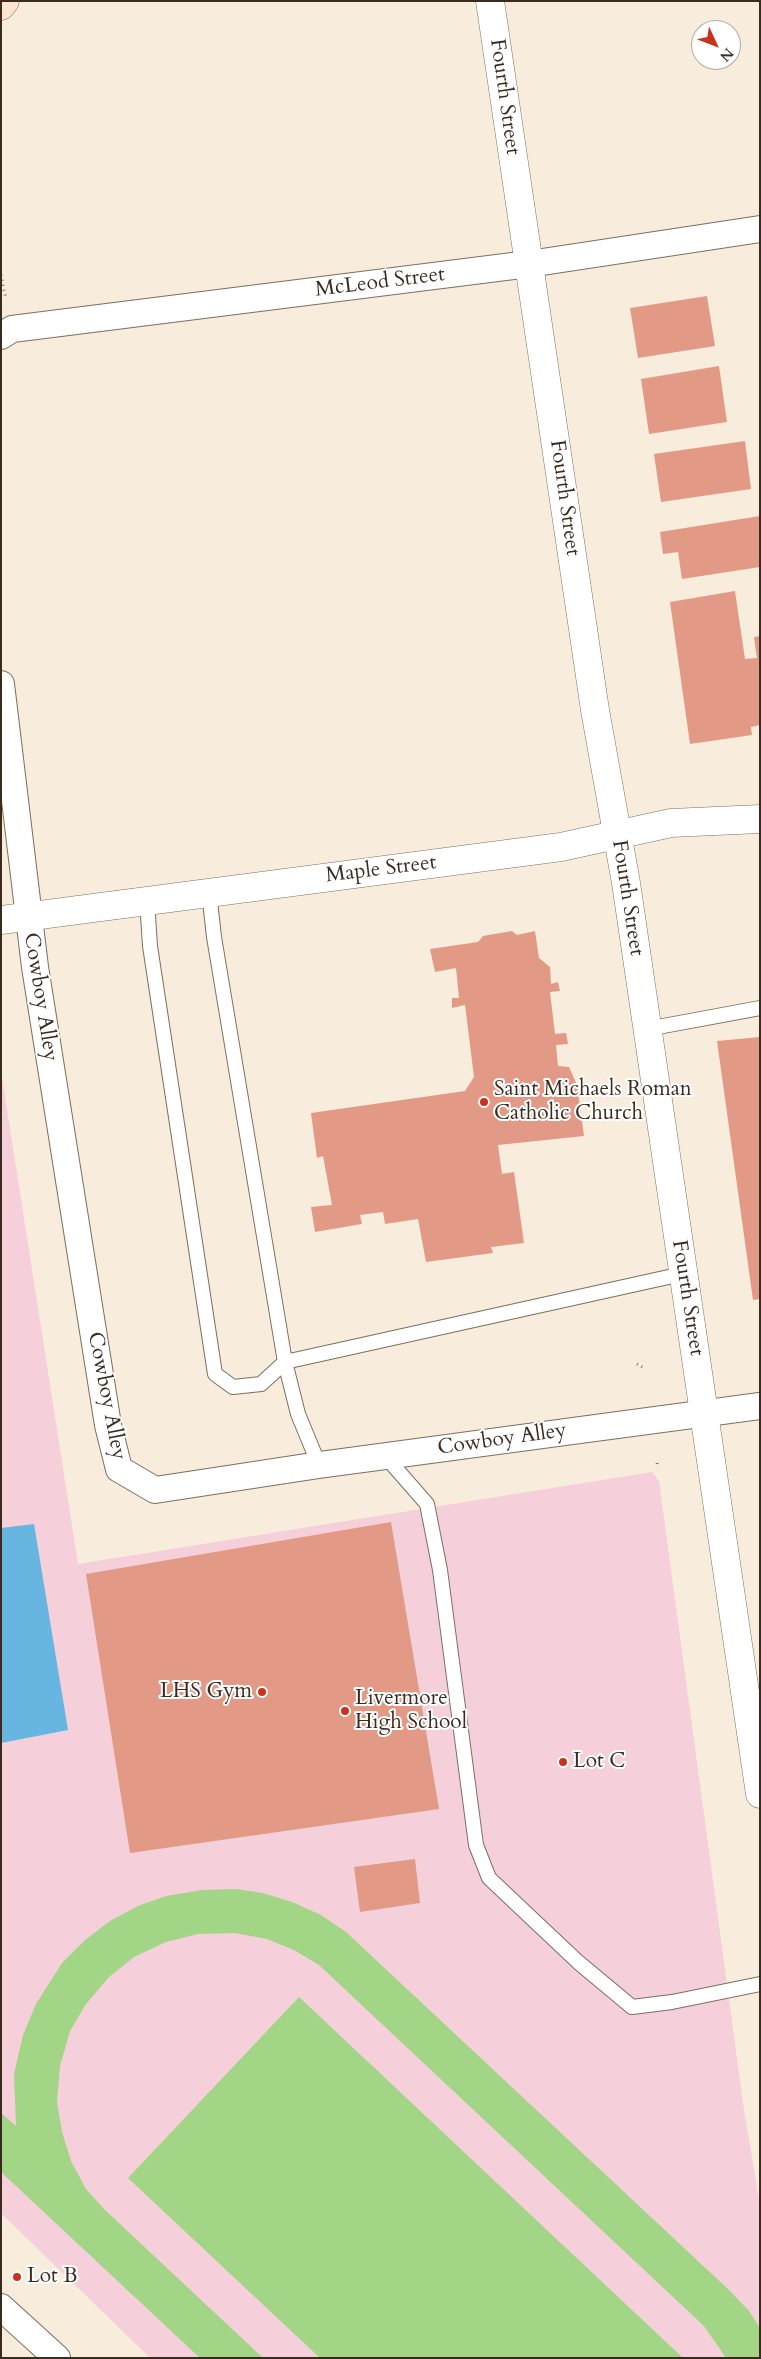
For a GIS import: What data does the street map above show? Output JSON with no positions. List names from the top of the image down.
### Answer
{
  "streets": {
    "street": [
      "Fourth Street",
      "McLeod Street",
      "Maple Street",
      "Cowboy Alley"
    ]
  },
  "crossings": [
    ["Fourth Street", "McLeod Street"],
    ["Fourth Street", "Maple Street"],
    ["Fourth Street", "Cowboy Alley"],
    ["Maple Street", "Cowboy Alley"]
  ],
  "places": [
    "Saint Michaels Roman Catholic Church",
    "LHS Gym",
    "Livermore High School",
    "Lot C",
    "Lot B"
  ],
  "north": "bottom right"
}
